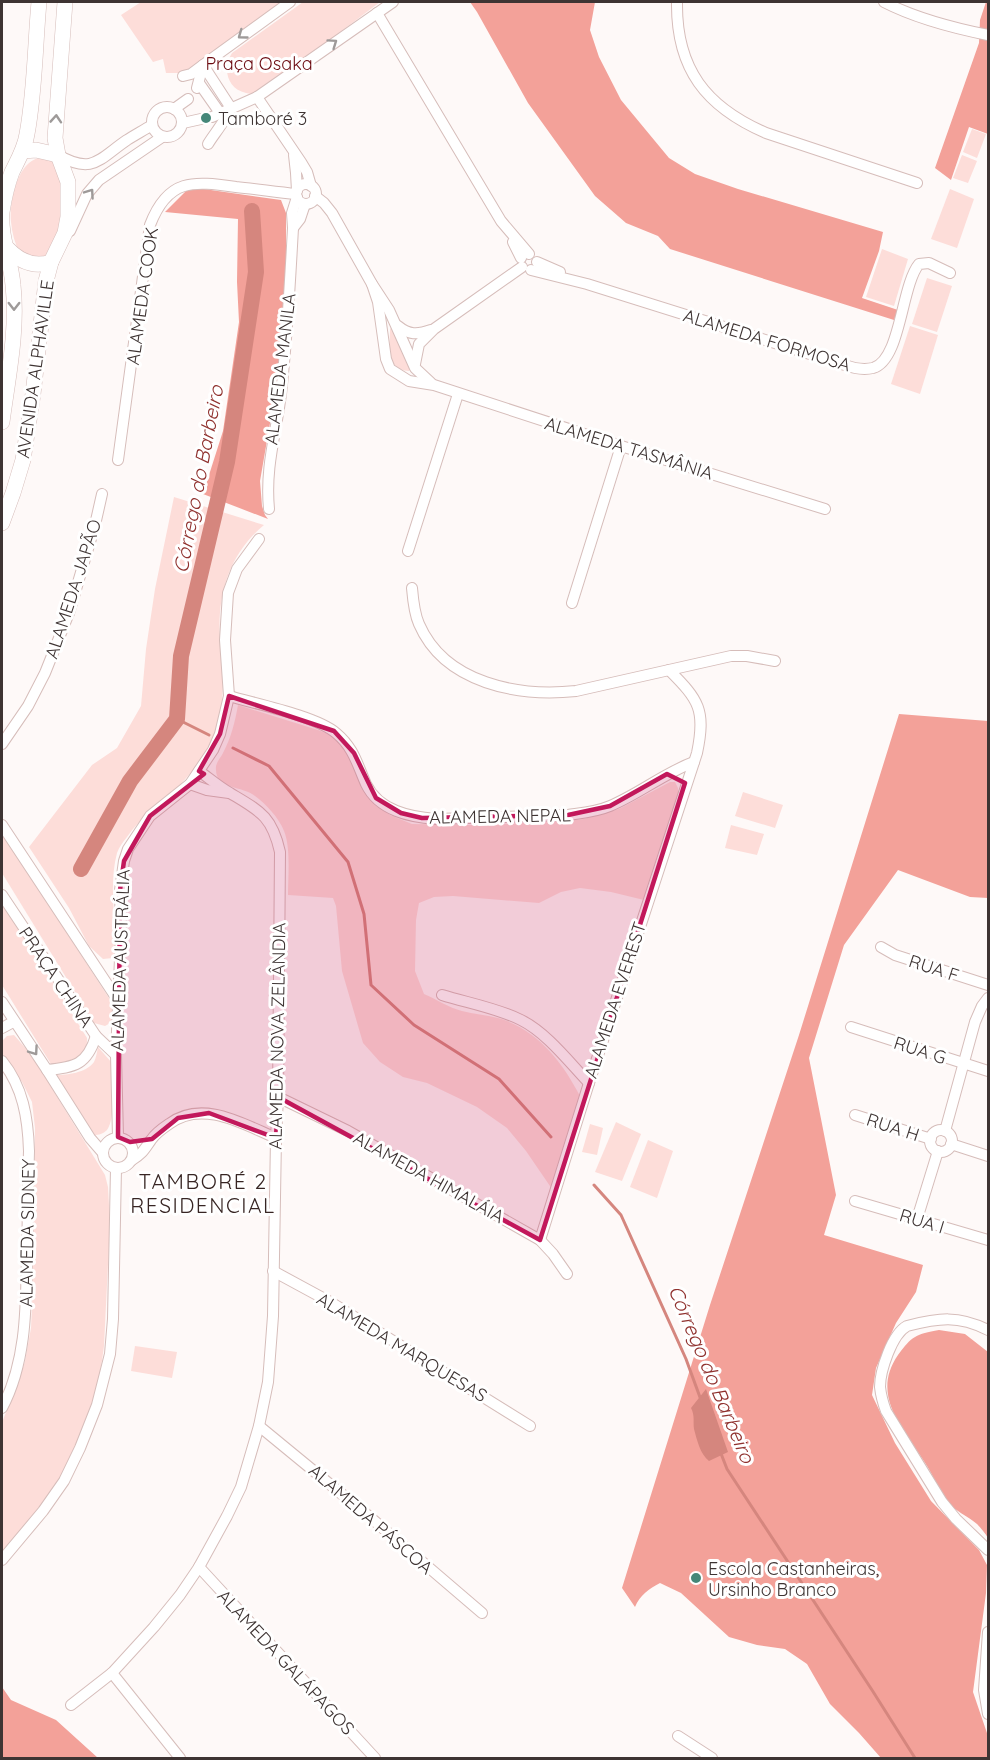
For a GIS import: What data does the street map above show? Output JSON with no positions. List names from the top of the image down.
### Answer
{
  "streets": {
    "main road": ["AVENIDA ALPHAVILLE"],
    "street": [
      "ALAMEDA COOK",
      "ALAMEDA FORMOSA",
      "ALAMEDA MANILA",
      "ALAMEDA TASMÂNIA",
      "ALAMEDA JAPÃO",
      "ALAMEDA NEPAL",
      "ALAMEDA AUSTRÁLIA",
      "RUA F",
      "PRAÇA CHINA",
      "ALAMEDA EVEREST",
      "ALAMEDA NOVA ZELÂNDIA",
      "RUA G",
      "RUA H",
      "ALAMEDA HIMALÁIA",
      "RUA I",
      "ALAMEDA SIDNEY",
      "ALAMEDA MARQUESAS",
      "ALAMEDA PÁSCOA",
      "ALAMEDA GALÁPAGOS"
    ]
  },
  "crossings": [
    ["ALAMEDA COOK", "ALAMEDA MANILA"],
    ["ALAMEDA COOK", "ALAMEDA TASMÂNIA"],
    ["ALAMEDA MANILA", "ALAMEDA TASMÂNIA"],
    ["ALAMEDA NEPAL", "ALAMEDA AUSTRÁLIA"],
    ["ALAMEDA NEPAL", "ALAMEDA EVEREST"],
    ["ALAMEDA AUSTRÁLIA", "PRAÇA CHINA"],
    ["ALAMEDA AUSTRÁLIA", "ALAMEDA NOVA ZELÂNDIA"],
    ["ALAMEDA EVEREST", "ALAMEDA HIMALÁIA"],
    ["ALAMEDA NOVA ZELÂNDIA", "ALAMEDA HIMALÁIA"],
    ["ALAMEDA NOVA ZELÂNDIA", "ALAMEDA MARQUESAS"],
    ["ALAMEDA NOVA ZELÂNDIA", "ALAMEDA PÁSCOA"],
    ["ALAMEDA NOVA ZELÂNDIA", "ALAMEDA GALÁPAGOS"]
  ],
  "districts": ["TAMBORÉ 2 RESIDENCIAL"],
  "water": ["Córrego do Barbeiro"],
  "parks": ["Praça Osaka"],
  "places": ["Tamboré 3", "Escola Castanheiras, Ursinho Branco"]
}
